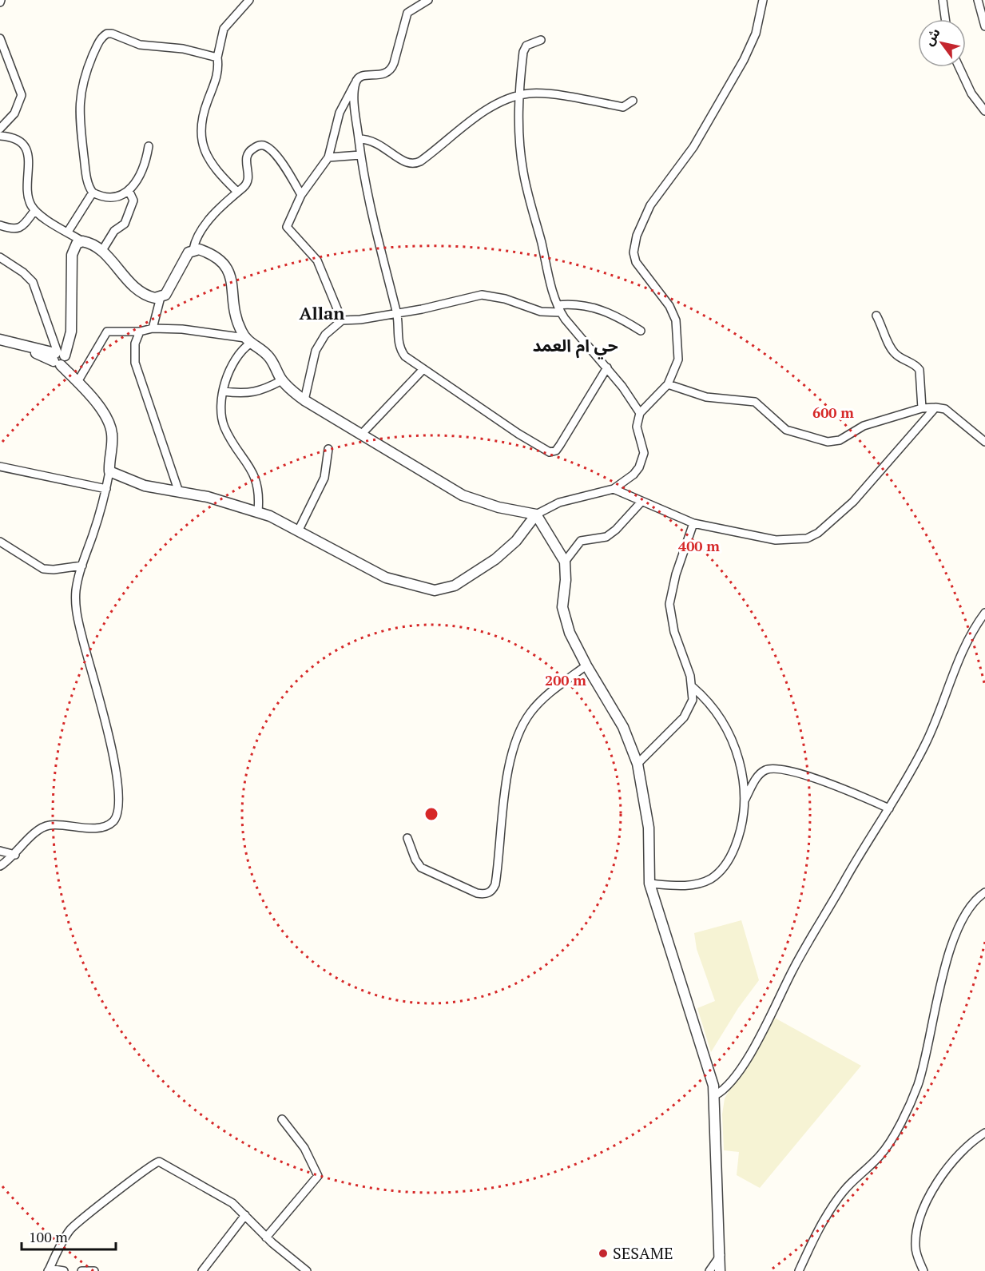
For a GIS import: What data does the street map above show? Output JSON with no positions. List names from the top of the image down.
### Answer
{
  "districts": ["Allan", "حي ام العمد"],
  "places": ["SESAME"],
  "scale_bar": "100 m",
  "north": "top left",
  "rings": ["600 m", "400 m", "200 m"]
}
